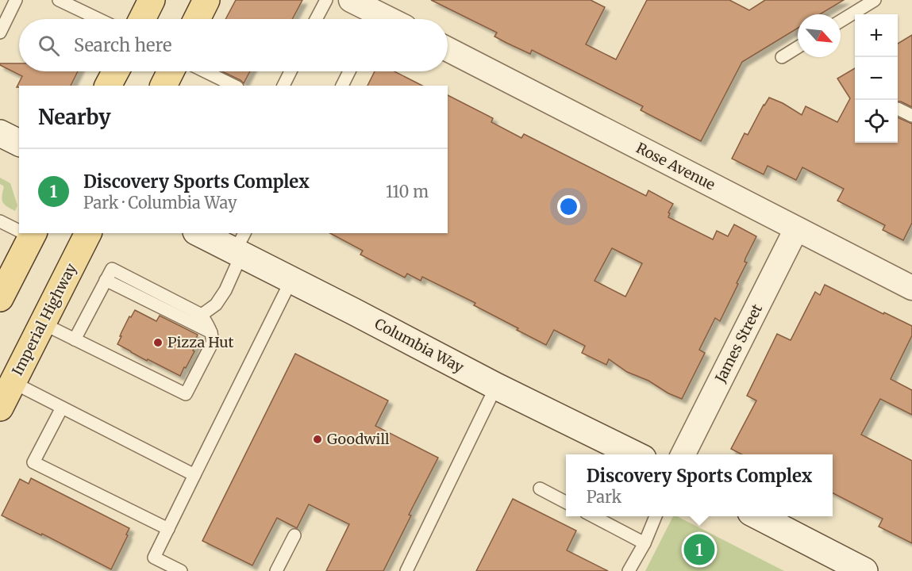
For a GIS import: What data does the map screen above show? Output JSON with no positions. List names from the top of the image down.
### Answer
{
  "streets": {
    "main road": ["Imperial Highway"],
    "street": ["Rose Avenue", "James Street", "Columbia Way"]
  },
  "crossings": [
    ["Rose Avenue", "James Street"]
  ],
  "places": ["Pizza Hut", "Goodwill"],
  "north": "bottom right",
  "page": {
    "map_buttons": ["+", "−"],
    "search": "Search here",
    "heading": "Nearby",
    "list": [
      {
        "mark": "1",
        "name": "Discovery Sports Complex",
        "note": "Park · Columbia Way",
        "value": "110 m"
      }
    ],
    "popup": ["Discovery Sports Complex", "Park"],
    "pins": "1"
  }
}
